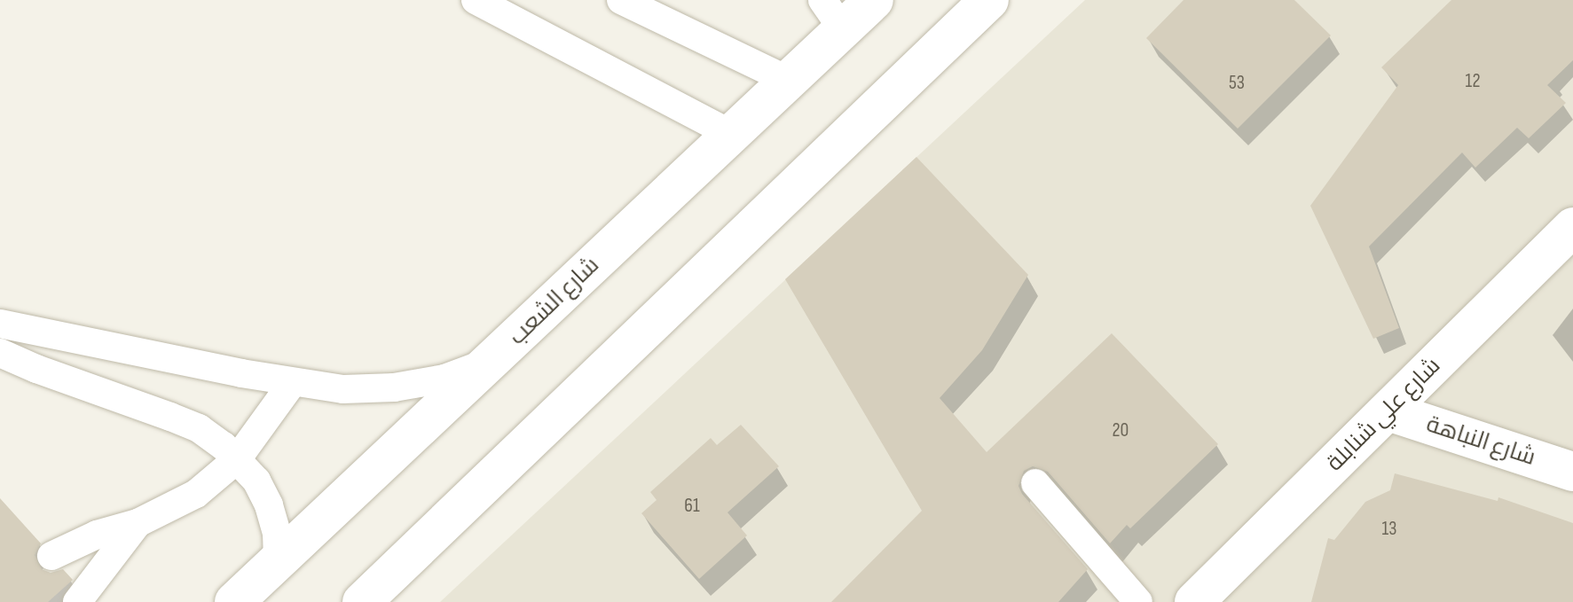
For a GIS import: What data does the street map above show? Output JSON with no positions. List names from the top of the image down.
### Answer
{
  "streets": {
    "street": ["شارع الشعب", "شارع علي شنابلة", "شارع النباهة"]
  },
  "crossings": [
    ["شارع علي شنابلة", "شارع النباهة"]
  ],
  "house_numbers": [
    "12",
    "53",
    "20",
    "61",
    "13"
  ]
}
